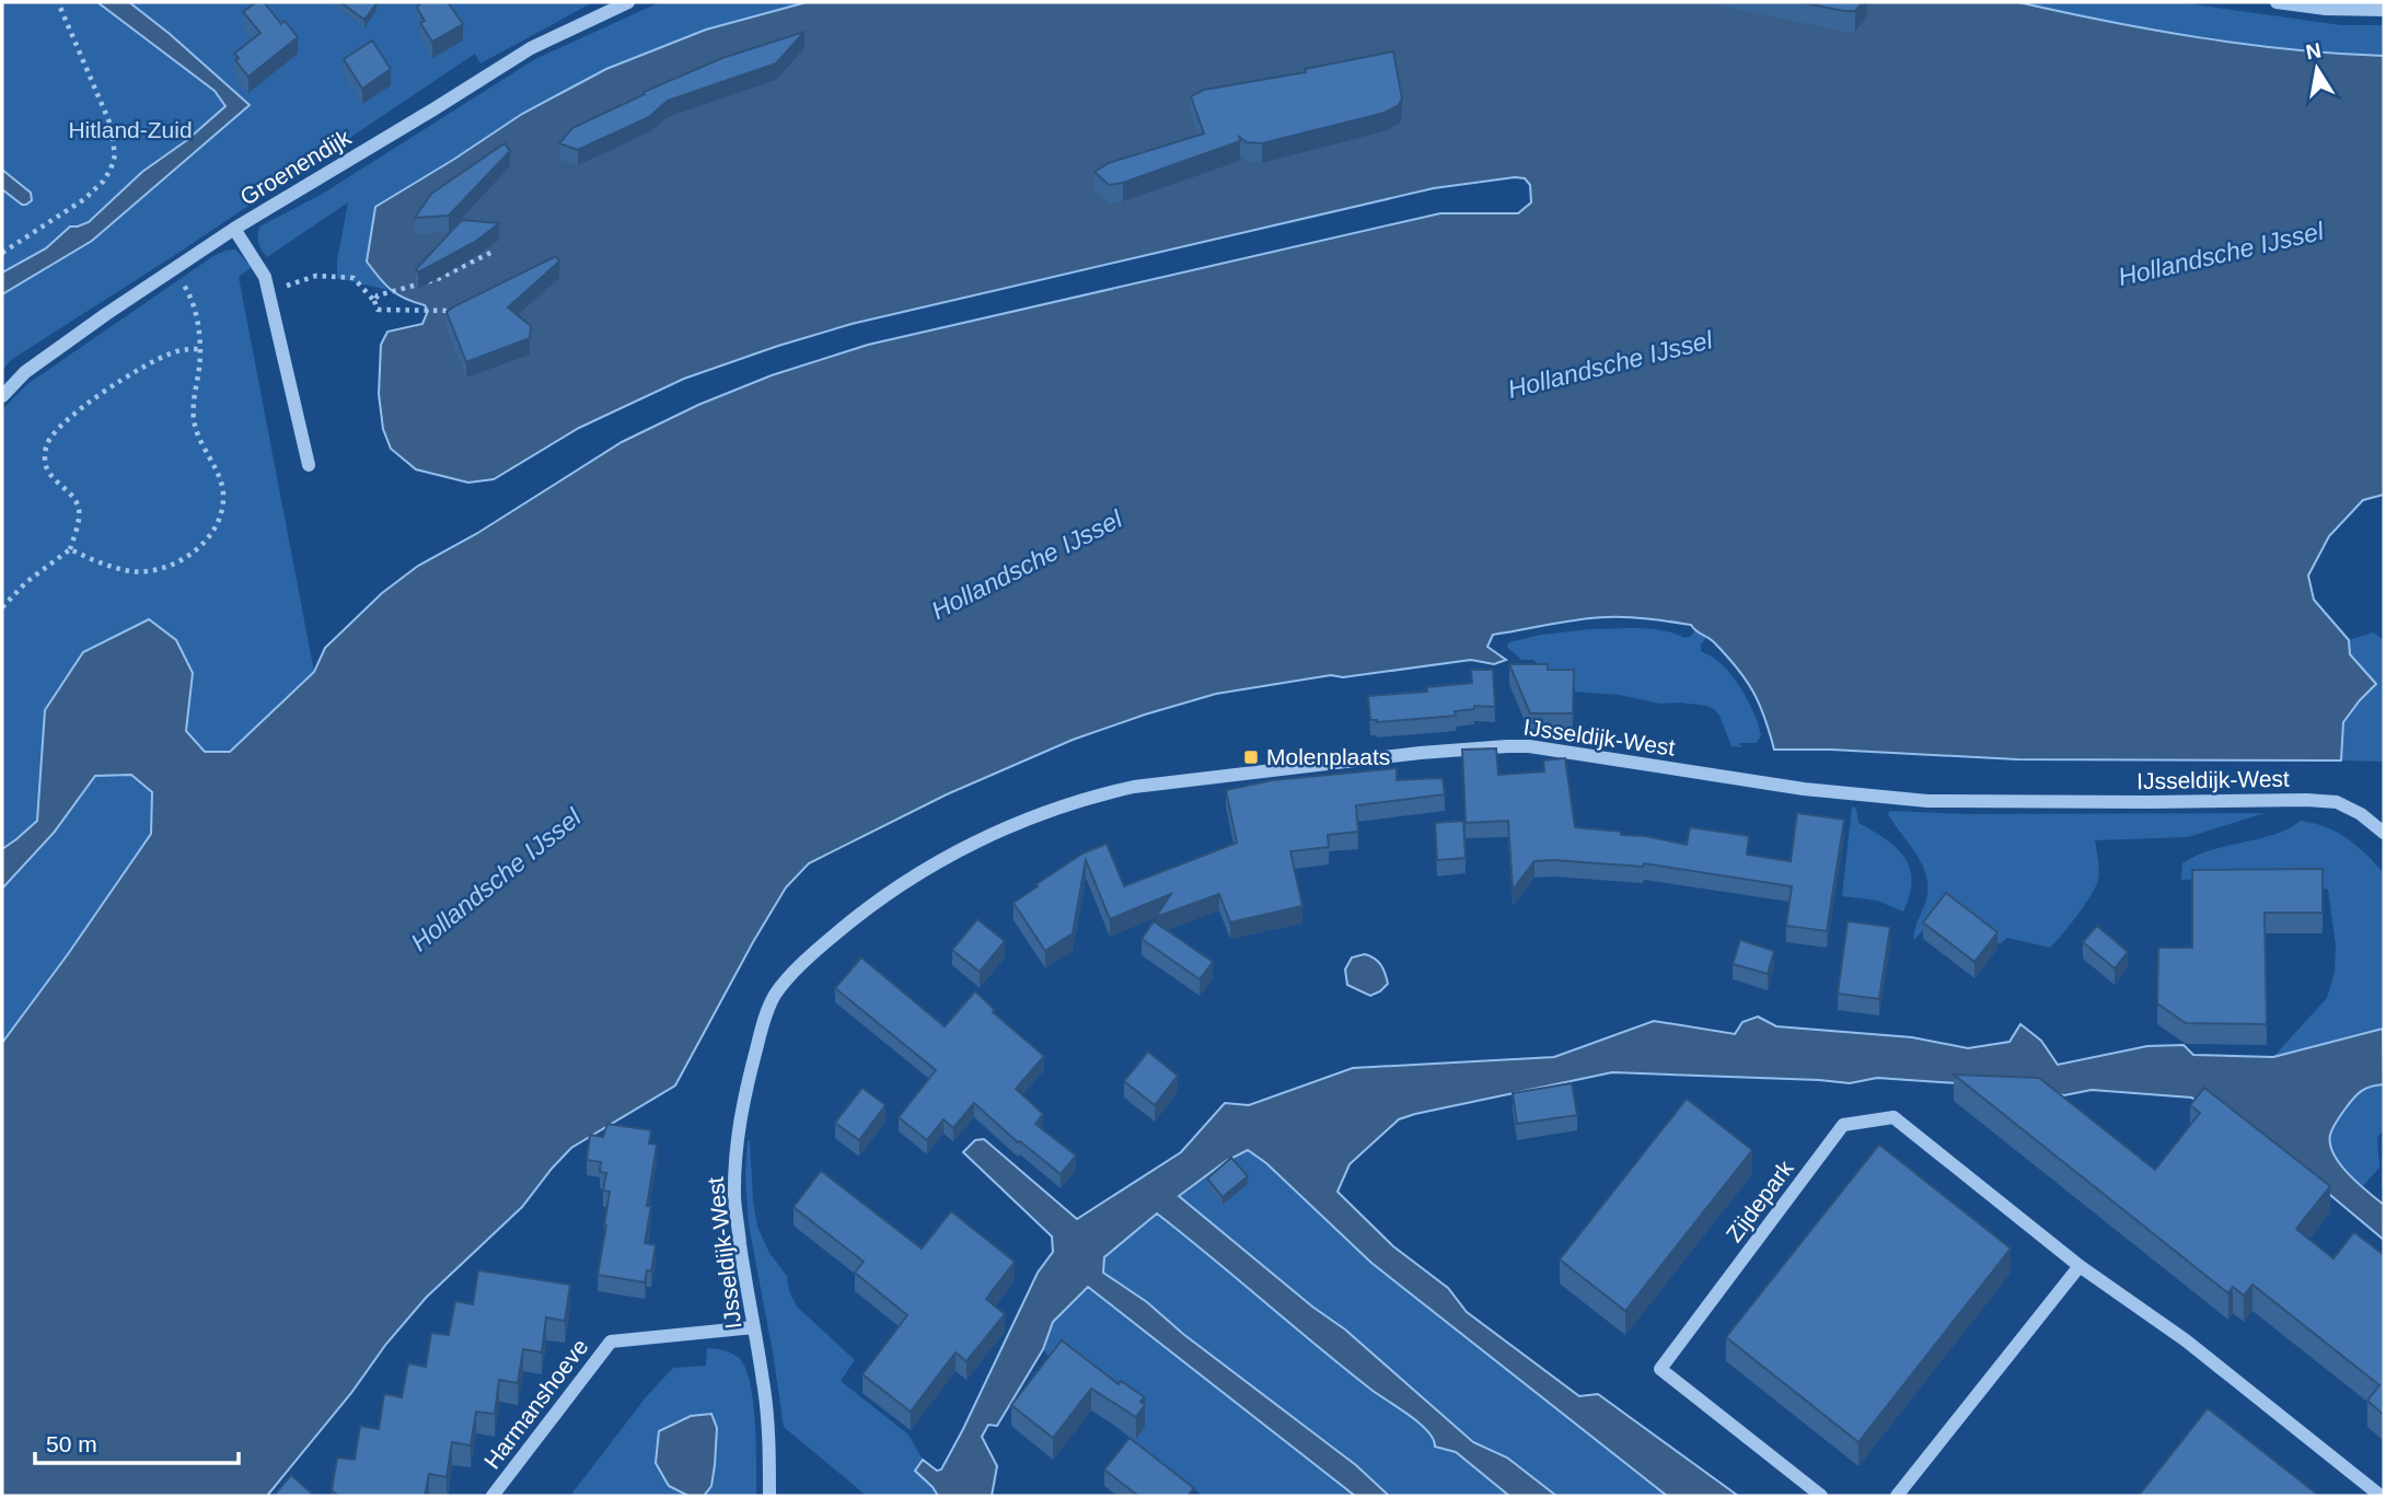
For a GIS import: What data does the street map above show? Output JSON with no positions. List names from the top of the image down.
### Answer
{
  "streets": {
    "street": [
      "Groenendijk",
      "IJsseldijk-West",
      "Zijdepark",
      "Harmanshoeve"
    ]
  },
  "crossings": [
    ["IJsseldijk-West", "Harmanshoeve"]
  ],
  "water": ["Hollandsche IJssel"],
  "parks": ["Hitland-Zuid"],
  "places": {
    "transit": ["Molenplaats"]
  },
  "scale_bar": "50 m",
  "north": "top"
}
